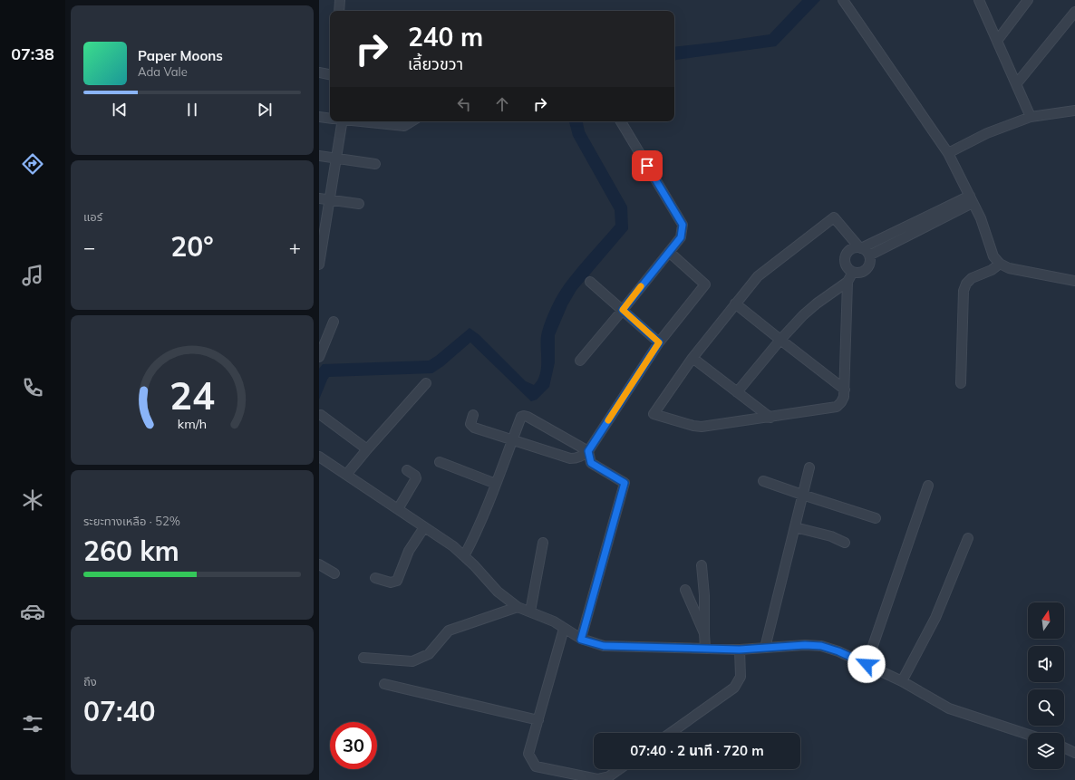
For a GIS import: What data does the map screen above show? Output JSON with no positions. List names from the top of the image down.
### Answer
{
  "north": "top",
  "page": {
    "tabs": "07:38",
    "turn": ["240 m", "เลี้ยวขวา"],
    "song": ["Paper Moons", "Ada Vale"],
    "tile": [
      "แอร์",
      ["ระยะทางเหลือ · 52%", "260 km"],
      ["ถึง", "07:40"]
    ],
    "heat": ["−", "20°", "+"],
    "limit": "30",
    "trip": "07:40 · 2 นาที · 720 m",
    "gauge": ["24", "km/h"]
  }
}
